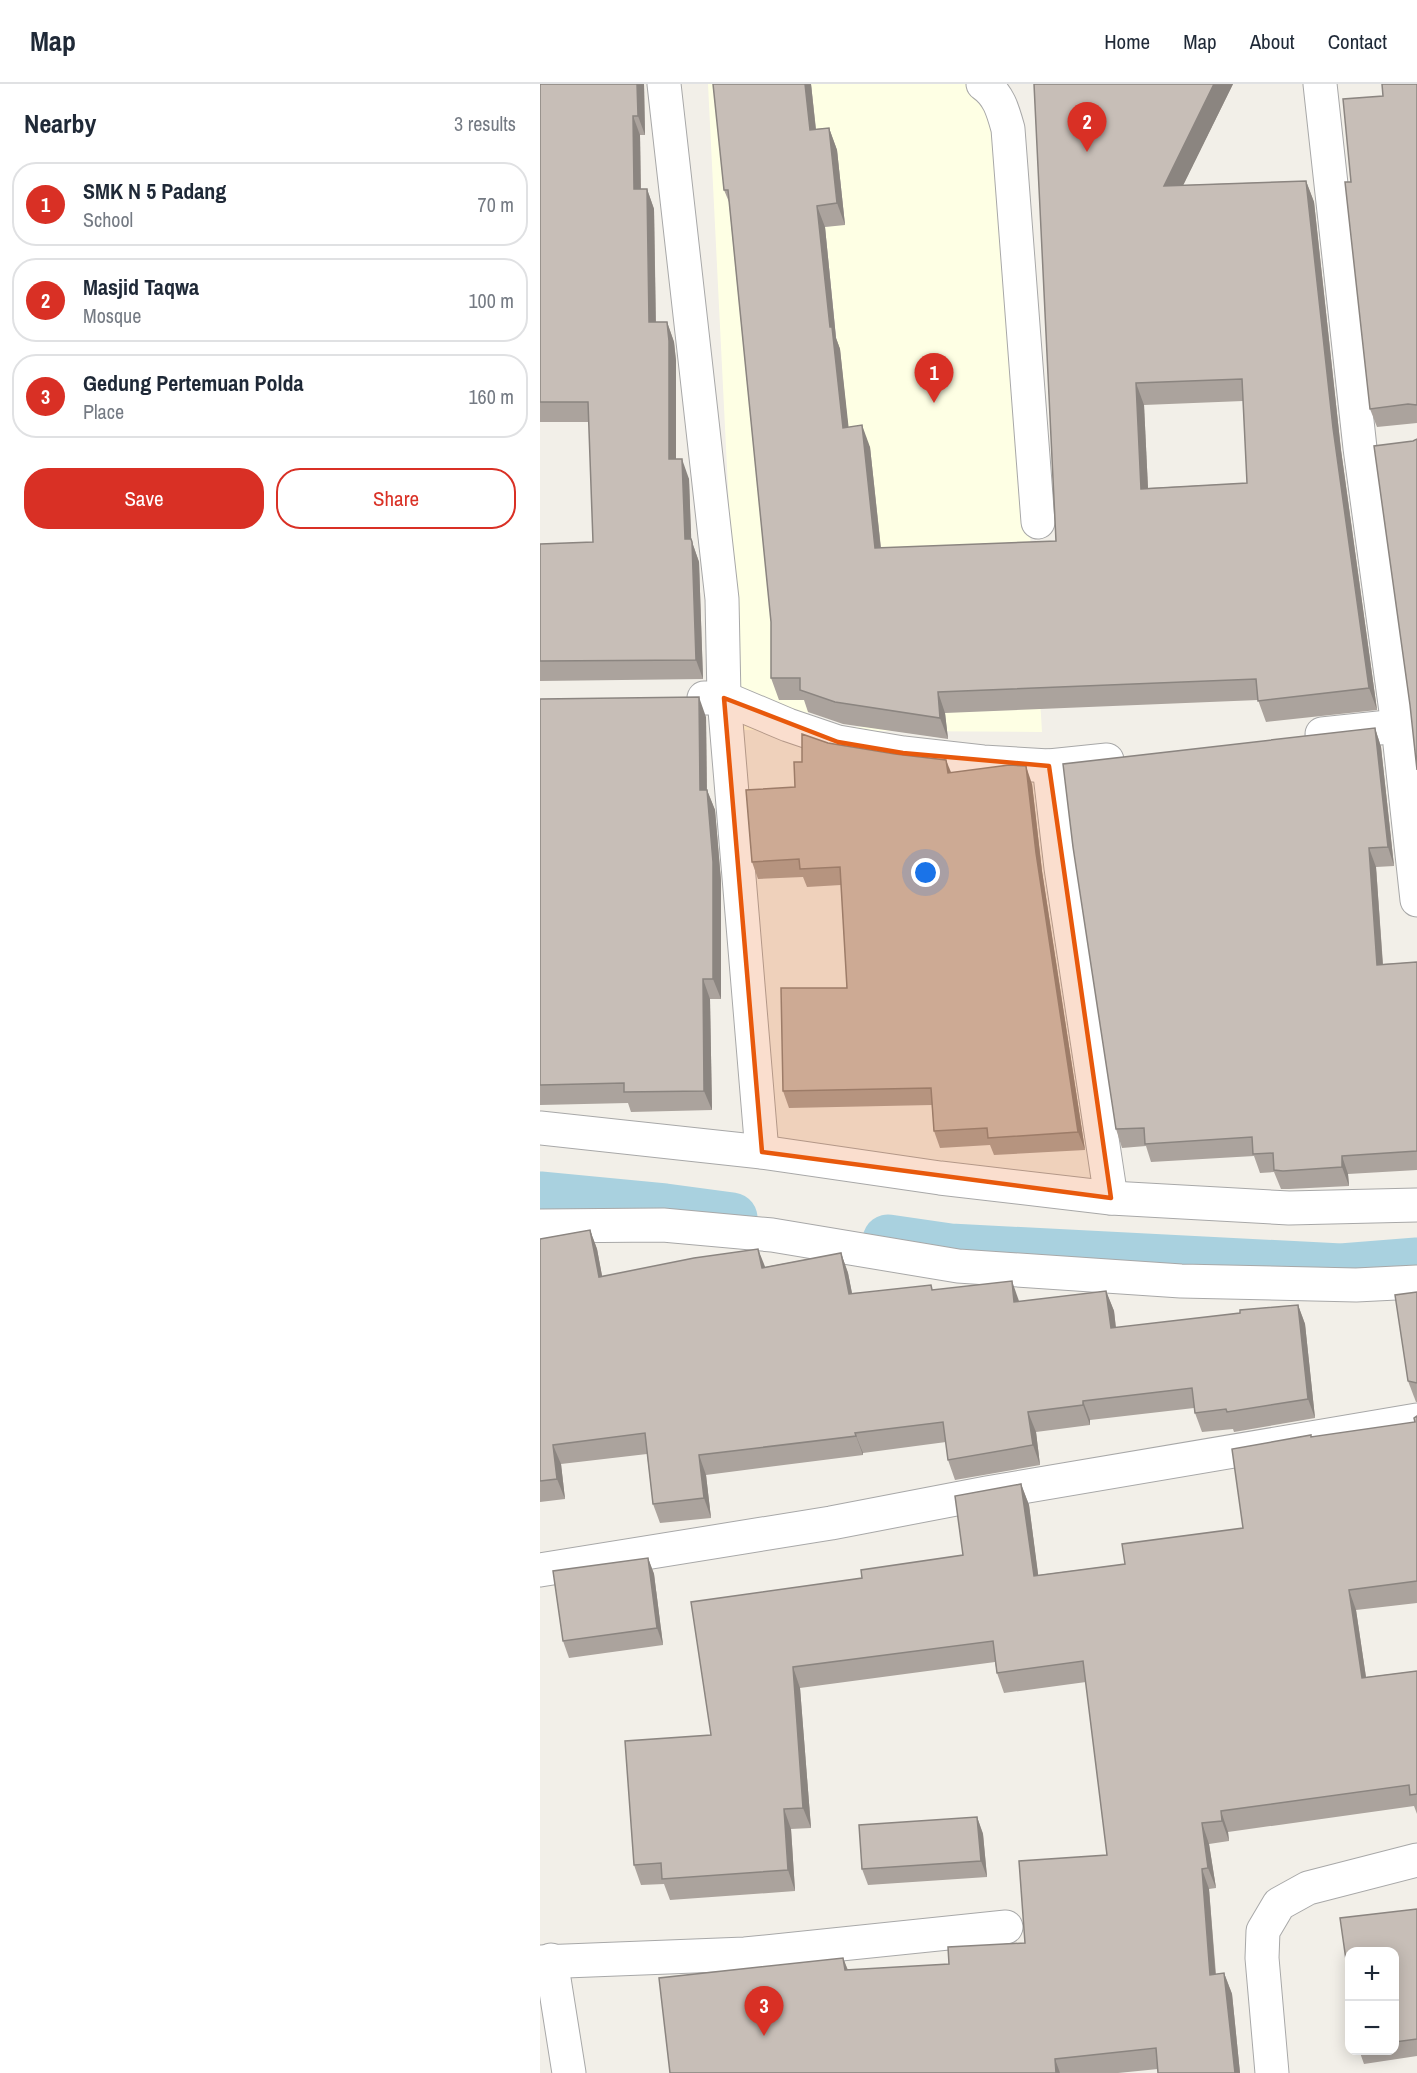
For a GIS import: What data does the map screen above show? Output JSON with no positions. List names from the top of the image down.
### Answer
{
  "page": {
    "header": "Map",
    "nav": [
      "Home",
      "Map",
      "About",
      "Contact"
    ],
    "heading": ["Nearby", "3 results"],
    "pins": ["2", "1", "3"],
    "list": [
      {
        "mark": "1",
        "name": "SMK N 5 Padang",
        "note": "School",
        "value": "70 m"
      },
      {
        "mark": "2",
        "name": "Masjid Taqwa",
        "note": "Mosque",
        "value": "100 m"
      },
      {
        "mark": "3",
        "name": "Gedung Pertemuan Polda",
        "note": "Place",
        "value": "160 m"
      }
    ],
    "buttons": ["Save", "Share"],
    "map_buttons": ["+", "−"]
  }
}
